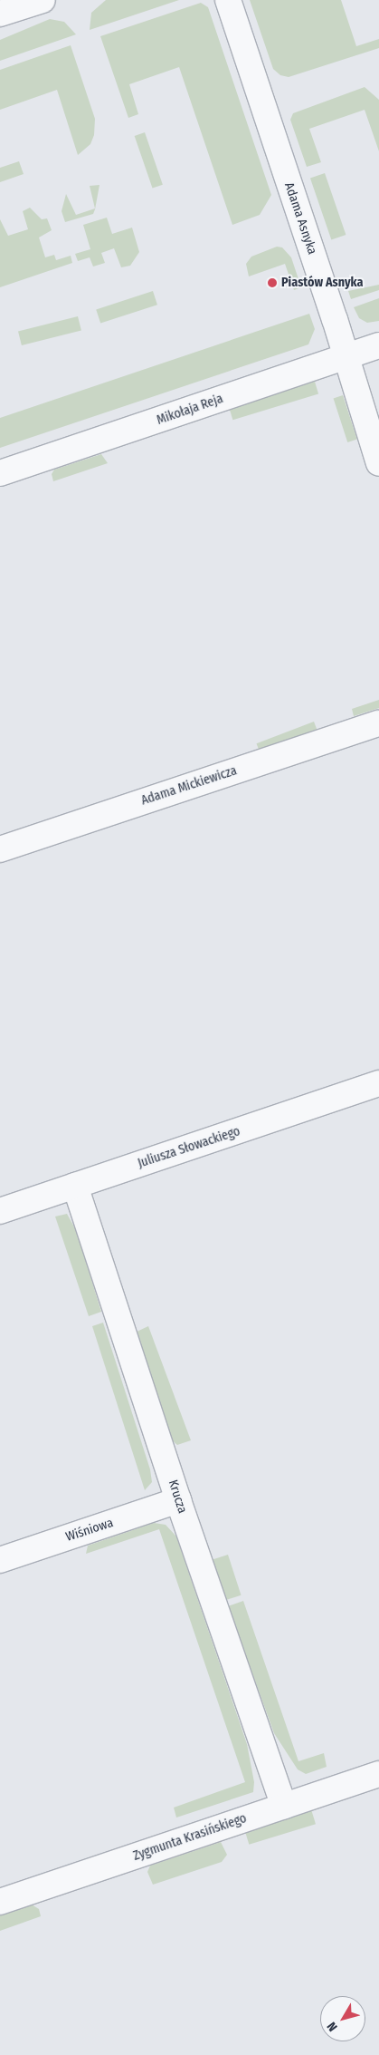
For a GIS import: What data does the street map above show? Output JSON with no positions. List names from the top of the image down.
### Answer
{
  "streets": {
    "street": [
      "Adama Asnyka",
      "Mikołaja Reja",
      "Adama Mickiewicza",
      "Juliusza Słowackiego",
      "Krucza",
      "Wiśniowa",
      "Zygmunta Krasińskiego"
    ]
  },
  "crossings": [
    ["Adama Asnyka", "Mikołaja Reja"],
    ["Juliusza Słowackiego", "Krucza"],
    ["Krucza", "Wiśniowa"],
    ["Krucza", "Zygmunta Krasińskiego"]
  ],
  "places": ["Piastów Asnyka"],
  "north": "bottom left"
}
